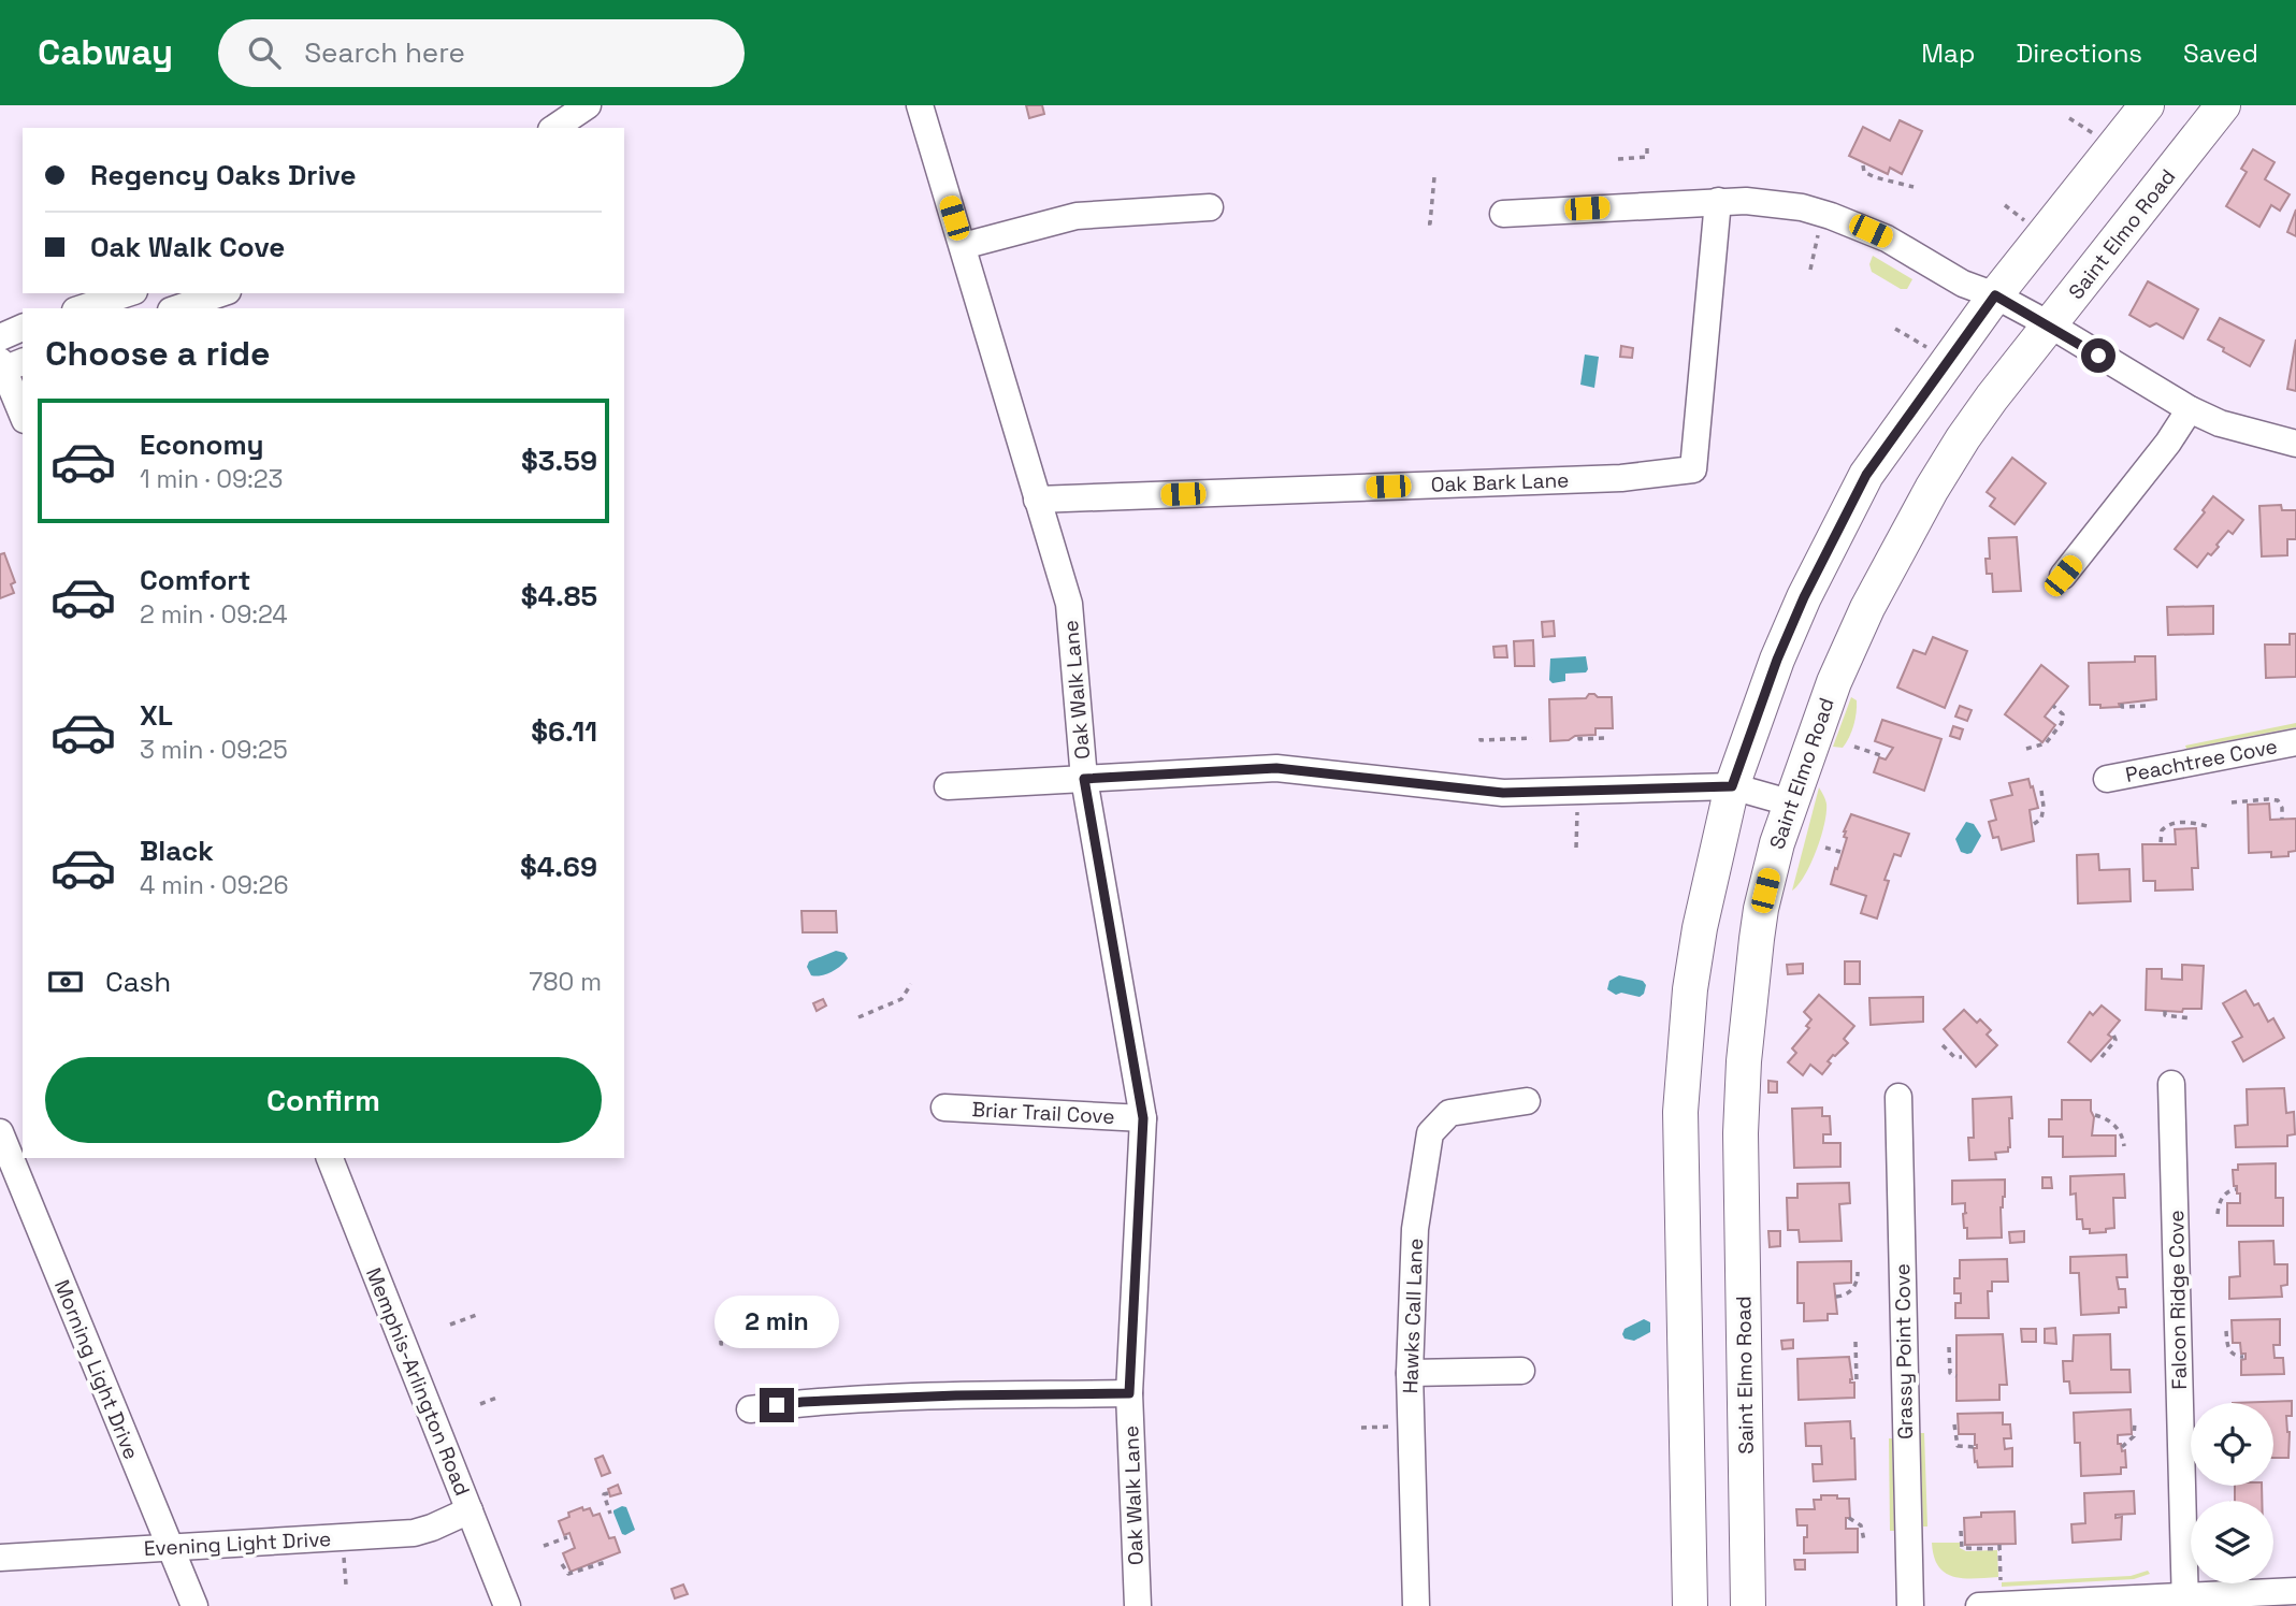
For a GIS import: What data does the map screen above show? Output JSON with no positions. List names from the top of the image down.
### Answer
{
  "streets": {
    "main road": ["Saint Elmo Road"],
    "street": [
      "Oak Bark Lane",
      "Oak Walk Lane",
      "Peachtree Cove",
      "Briar Trail Cove",
      "Falcon Ridge Cove",
      "Hawks Call Lane",
      "Grassy Point Cove",
      "Morning Light Drive",
      "Memphis-Arlington Road",
      "Evening Light Drive"
    ]
  },
  "crossings": [
    ["Oak Bark Lane", "Oak Walk Lane"],
    ["Oak Walk Lane", "Briar Trail Cove"],
    ["Morning Light Drive", "Evening Light Drive"],
    ["Memphis-Arlington Road", "Evening Light Drive"]
  ],
  "page": {
    "header": "Cabway",
    "search": "Search here",
    "nav": ["Map", "Directions", "Saved"],
    "banner": ["Regency Oaks Drive", "Oak Walk Cove"],
    "heading": "Choose a ride",
    "list": [
      {
        "name": "Economy",
        "note": "1 min · 09:23",
        "value": "$3.59"
      },
      {
        "name": "Comfort",
        "note": "2 min · 09:24",
        "value": "$4.85"
      },
      {
        "name": "XL",
        "note": "3 min · 09:25",
        "value": "$6.11"
      },
      {
        "name": "Black",
        "note": "4 min · 09:26",
        "value": "$4.69"
      }
    ],
    "pay": ["Cash", "780 m"],
    "buttons": "Confirm",
    "bubble": "2 min"
  }
}
